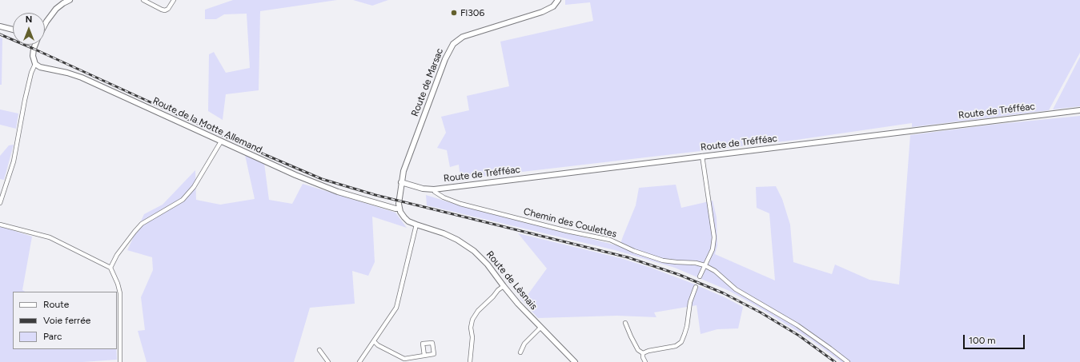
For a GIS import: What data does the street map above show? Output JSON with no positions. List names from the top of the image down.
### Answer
{
  "streets": {
    "street": [
      "Route de Marsac",
      "Route de Tréfféac",
      "Route de la Motte Allemand",
      "Chemin des Coulettes",
      "Route de Lèsnais"
    ]
  },
  "crossings": [
    ["Route de Marsac", "Route de Tréfféac"],
    ["Route de Tréfféac", "Chemin des Coulettes"],
    ["Route de la Motte Allemand", "Route de Lèsnais"]
  ],
  "places": ["Fl306"],
  "legend": ["Route", "Voie ferrée", "Parc"],
  "scale_bar": "100 m",
  "north": "top"
}
